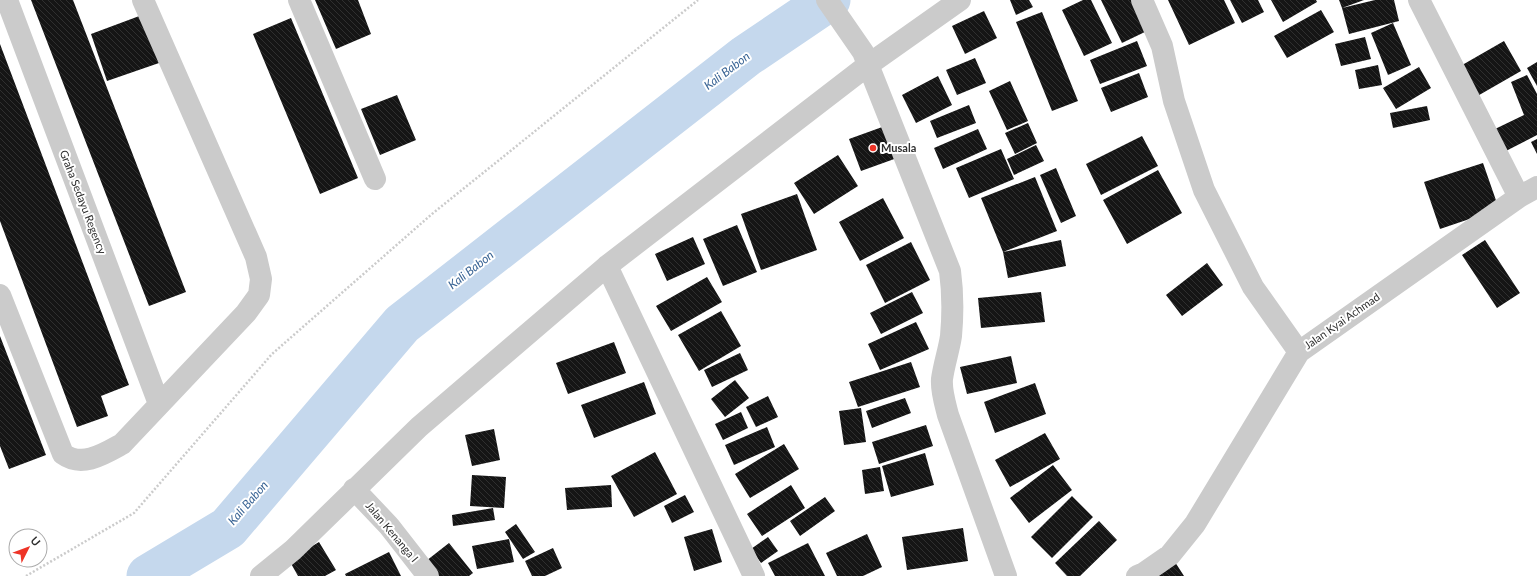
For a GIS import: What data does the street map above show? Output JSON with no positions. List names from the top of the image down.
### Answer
{
  "streets": {
    "street": ["Graha Sedayu Regency", "Jalan Kyai Achmad", "Jalan Kenanga I"]
  },
  "water": ["Kali Babon"],
  "places": ["Musala"],
  "north": "top right"
}
